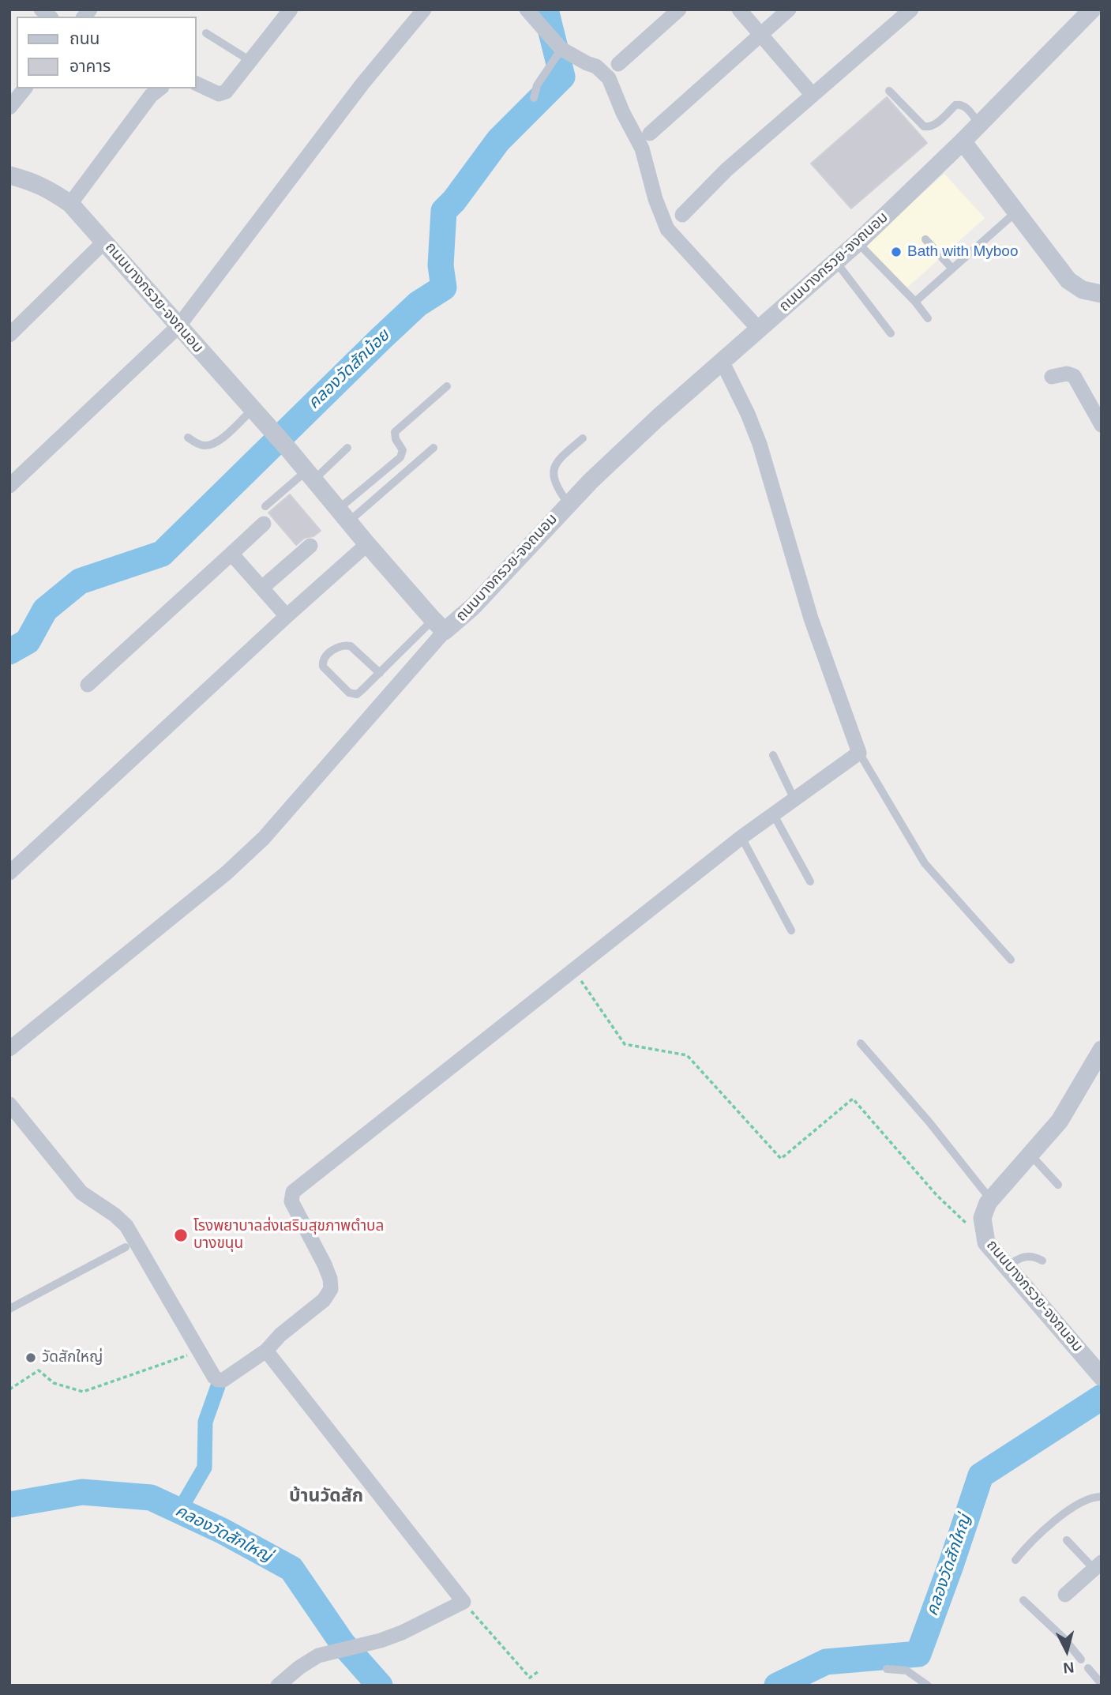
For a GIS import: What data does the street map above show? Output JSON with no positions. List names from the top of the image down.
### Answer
{
  "streets": {
    "street": ["ถนนบางกรวย-จงถนอม"]
  },
  "districts": ["บ้านวัดสัก"],
  "water": ["คลองวัดสักน้อย", "คลองวัดสักใหญ่"],
  "places": ["Bath with Myboo", "โรงพยาบาลส่งเสริมสุขภาพตำบล บางขนุน", "วัดสักใหญ่"],
  "legend": ["ถนน", "อาคาร"],
  "north": "bottom"
}
